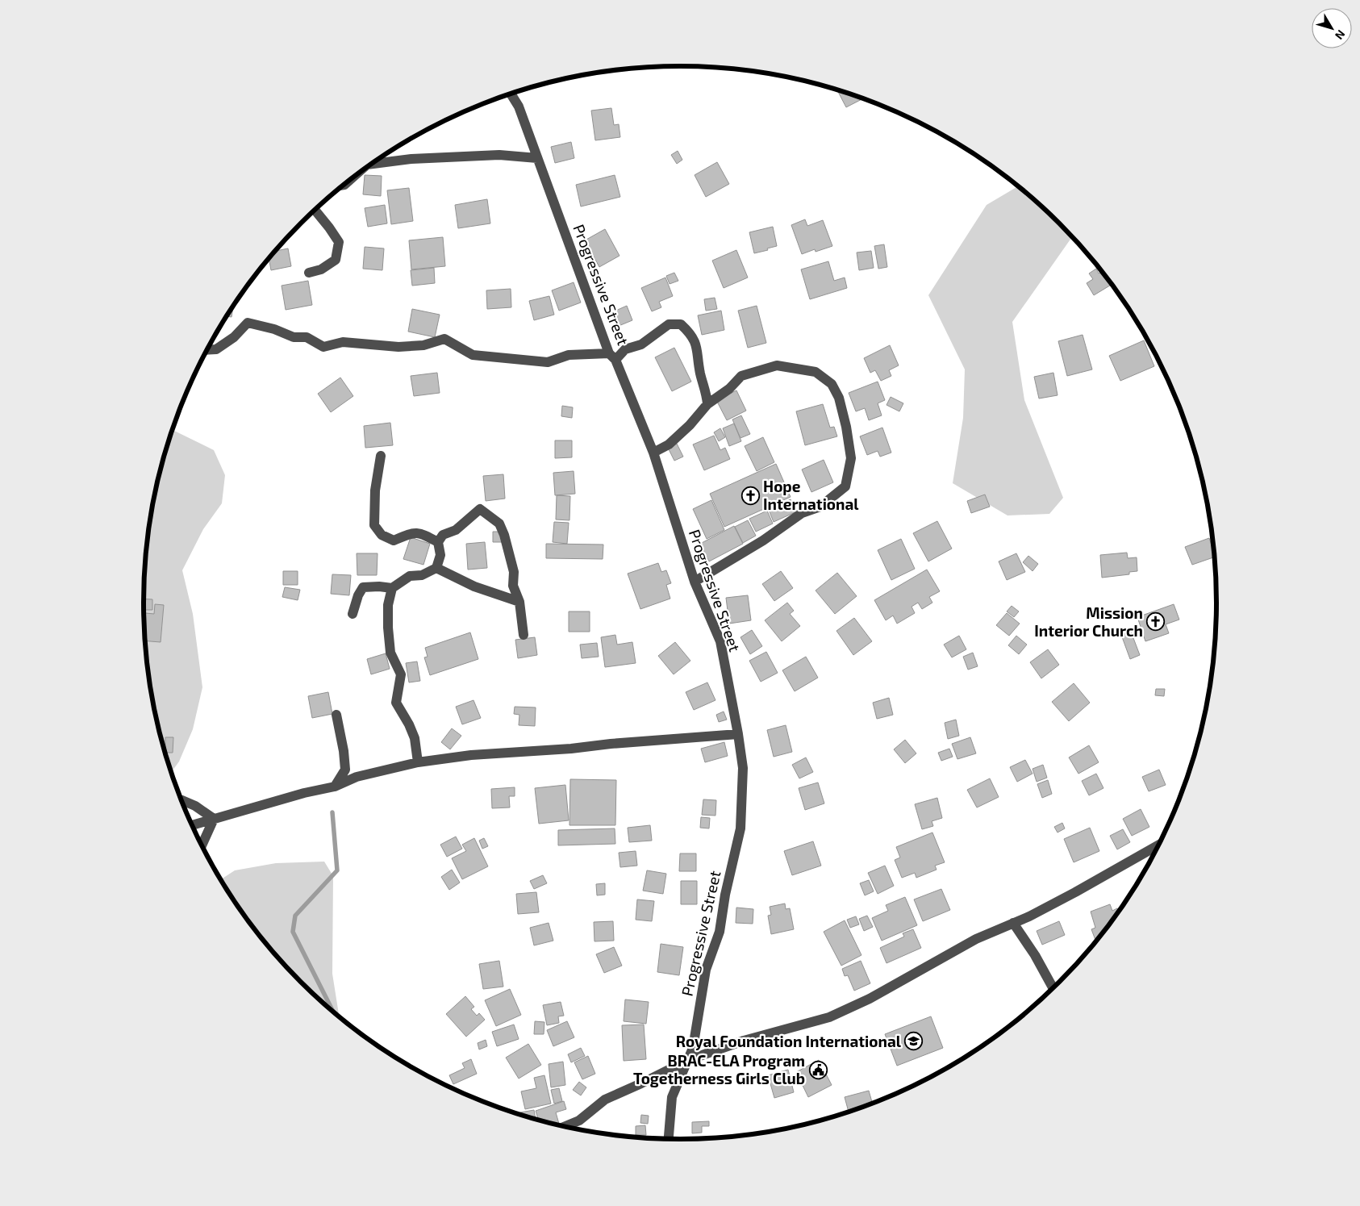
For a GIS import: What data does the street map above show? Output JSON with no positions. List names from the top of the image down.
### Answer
{
  "streets": {
    "street": ["Progressive Street"]
  },
  "places": {
    "church": ["Hope International", "Mission Interior Church"],
    "school or university": ["Royal Foundation International"],
    "public building": ["BRAC-ELA Program Togetherness Girls Club"]
  },
  "north": "bottom right"
}
